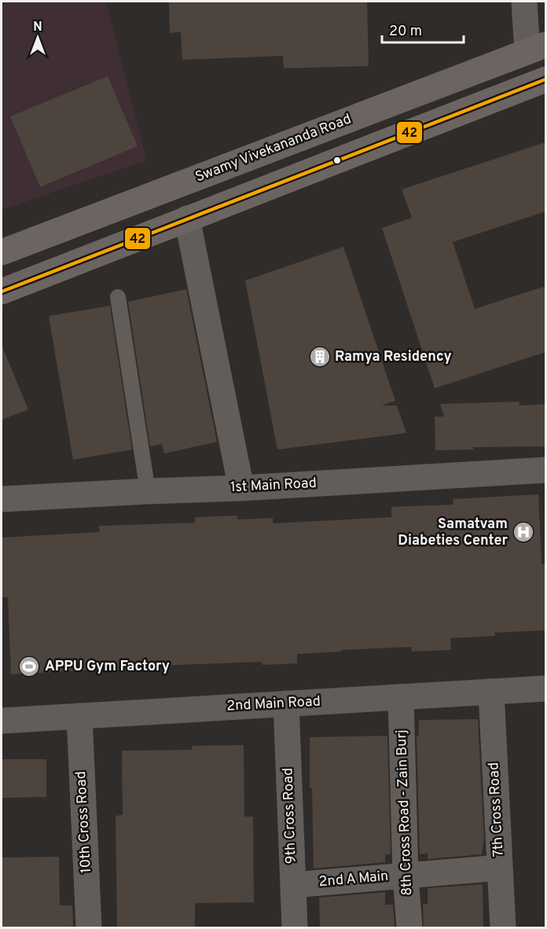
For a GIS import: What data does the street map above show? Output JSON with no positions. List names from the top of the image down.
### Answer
{
  "streets": {
    "main road": ["Swamy Vivekananda Road"],
    "street": [
      "1st Main Road",
      "2nd Main Road",
      "7th Cross Road",
      "8th Cross Road - Zain Burj",
      "9th Cross Road",
      "10th Cross Road",
      "2nd A Main"
    ]
  },
  "crossings": [
    ["2nd Main Road", "7th Cross Road"],
    ["2nd Main Road", "8th Cross Road - Zain Burj"],
    ["2nd Main Road", "9th Cross Road"],
    ["2nd Main Road", "10th Cross Road"],
    ["7th Cross Road", "2nd A Main"],
    ["8th Cross Road - Zain Burj", "2nd A Main"],
    ["9th Cross Road", "2nd A Main"]
  ],
  "places": {
    "building": ["Ramya Residency"],
    "hospital": ["Samatvam Diabeties Center"],
    "sports": ["APPU Gym Factory"]
  },
  "lines": ["transit line 42"],
  "scale_bar": "20 m",
  "north": "top"
}
